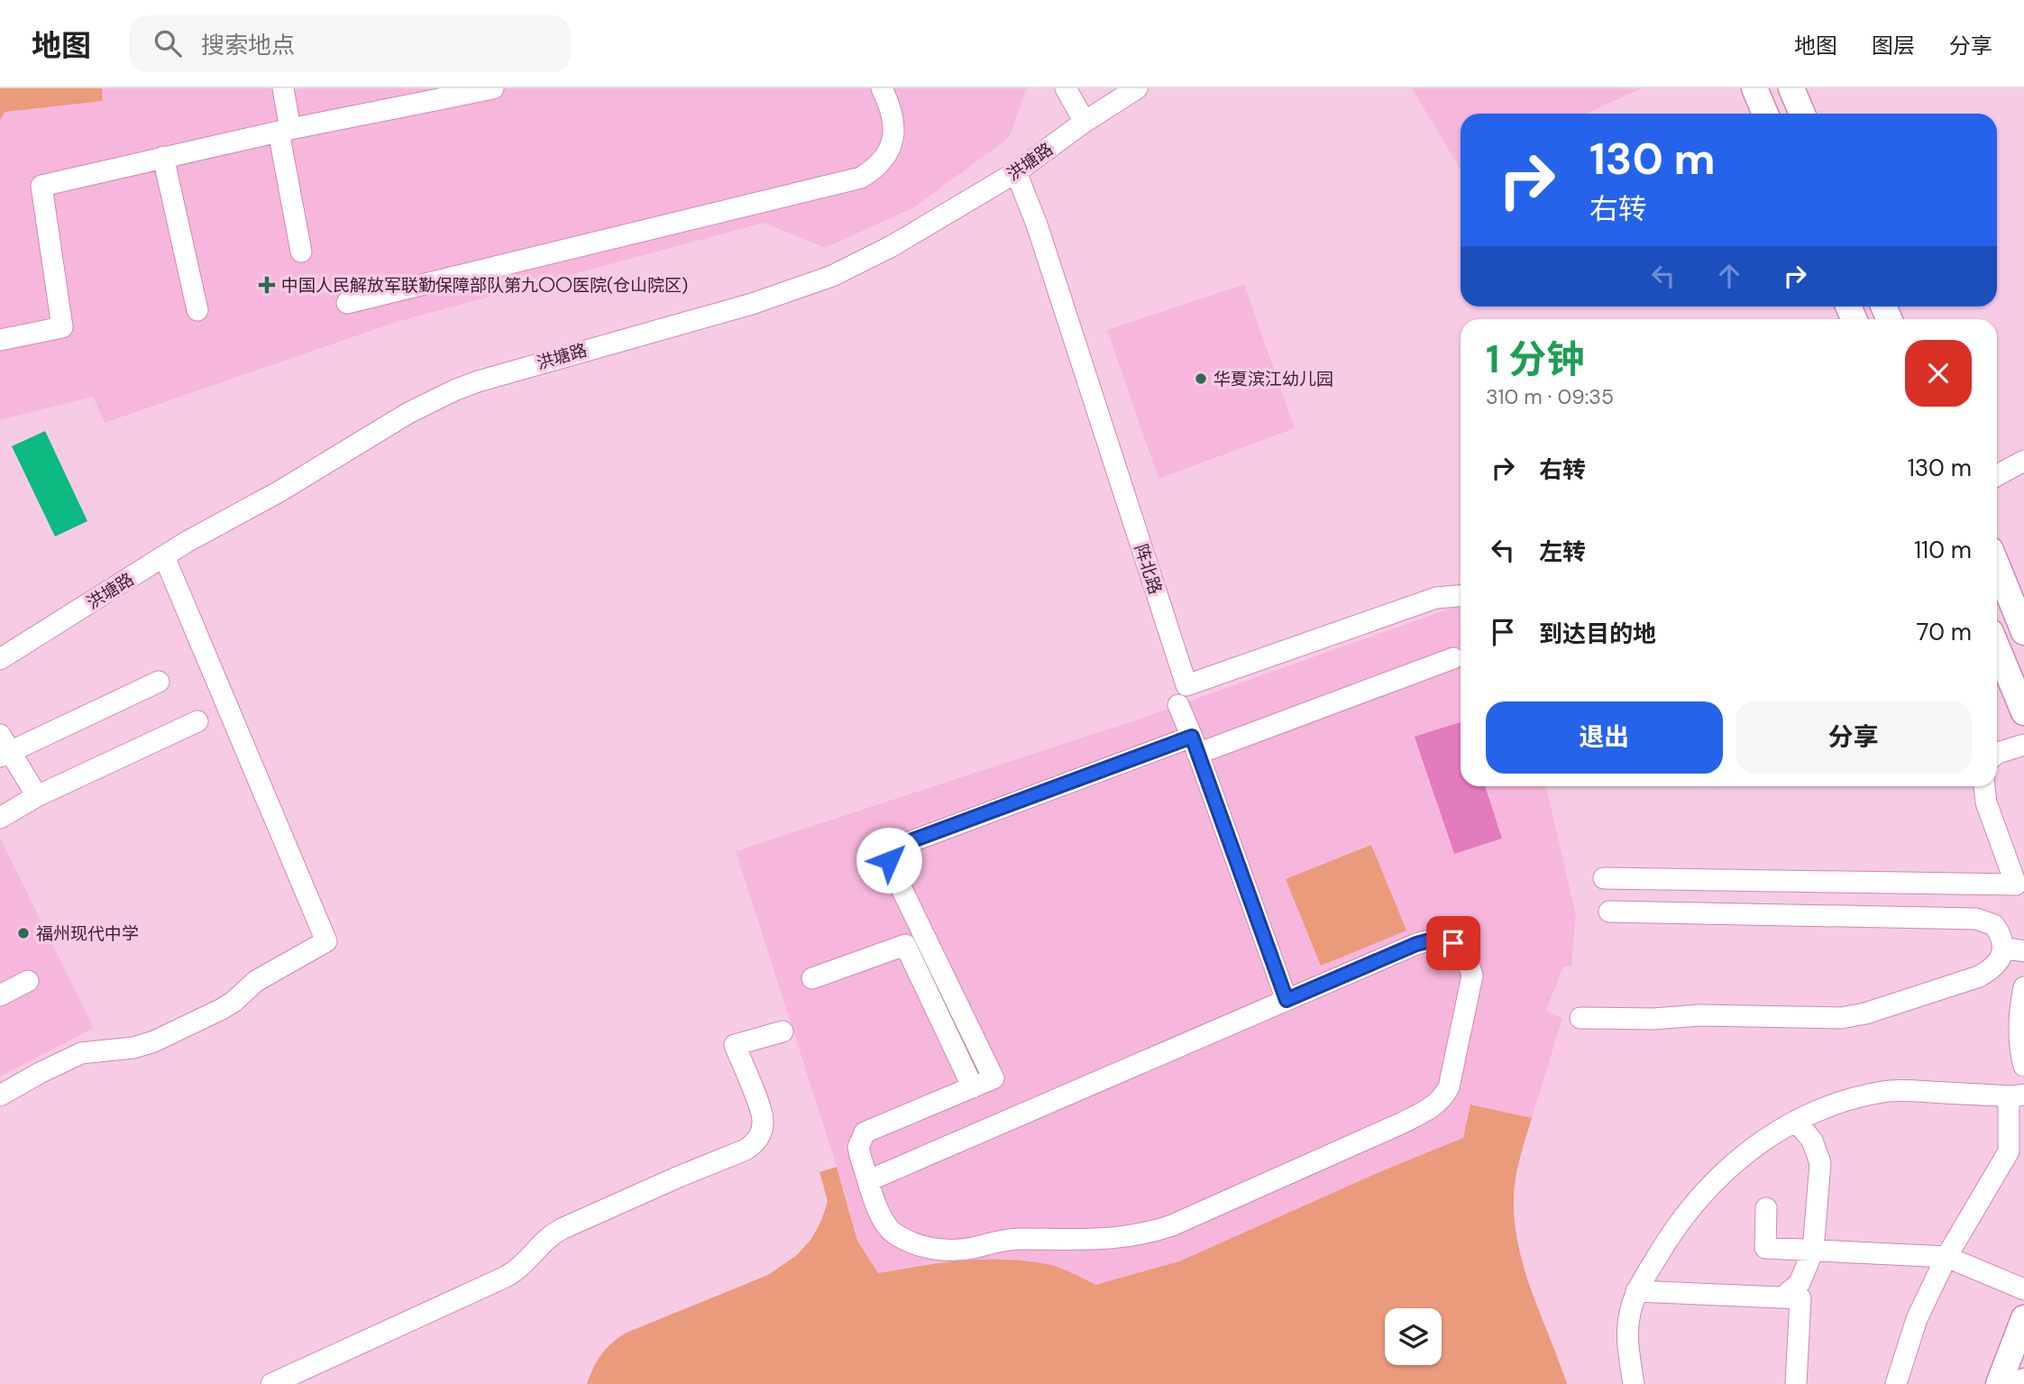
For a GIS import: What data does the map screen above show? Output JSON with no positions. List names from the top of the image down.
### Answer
{
  "streets": {
    "street": ["洪塘路", "阵北路"]
  },
  "crossings": [
    ["洪塘路", "阵北路"]
  ],
  "places": {
    "health": ["中国人民解放军联勤保障部队第九〇〇医院(仓山院区)"],
    "other": ["华夏滨江幼儿园", "福州现代中学"]
  },
  "page": {
    "header": "地图",
    "search": "搜索地点",
    "nav": ["地图", "图层", "分享"],
    "turn": ["130 m", "右转"],
    "heading": ["1 分钟", "310 m · 09:35"],
    "list": [
      {
        "name": "右转",
        "value": "130 m"
      },
      {
        "name": "左转",
        "value": "110 m"
      },
      {
        "name": "到达目的地",
        "value": "70 m"
      }
    ],
    "buttons": ["退出", "分享"]
  }
}
